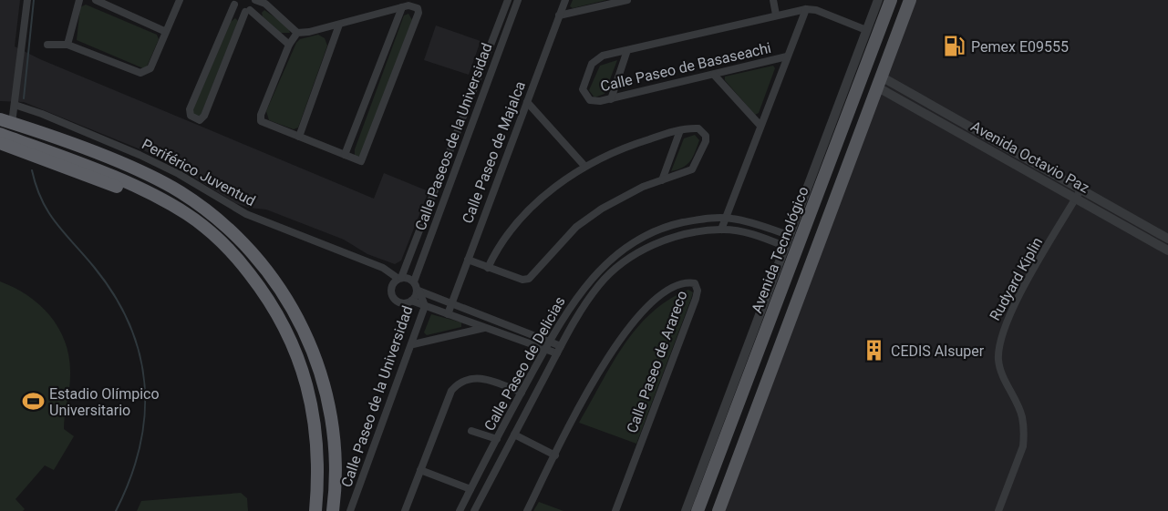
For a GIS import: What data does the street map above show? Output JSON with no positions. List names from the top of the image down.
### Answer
{
  "streets": {
    "main road": ["Avenida Tecnológico"],
    "street": [
      "Calle Paseo de Basaseachi",
      "Calle Paseos de la Universidad",
      "Calle Paseo de Majalca",
      "Avenida Octavio Paz",
      "Periférico Juventud",
      "Rudyard Kiplin",
      "Calle Paseo de Arareco",
      "Calle Paseo de Delicias",
      "Calle Paseo de la Universidad"
    ]
  },
  "crossings": [
    ["Calle Paseos de la Universidad", "Periférico Juventud"],
    ["Calle Paseos de la Universidad", "Calle Paseo de la Universidad"],
    ["Avenida Octavio Paz", "Rudyard Kiplin"],
    ["Periférico Juventud", "Calle Paseo de la Universidad"]
  ],
  "places": {
    "fuel station": ["Pemex E09555"],
    "building": ["CEDIS Alsuper"],
    "sports": ["Estadio Olímpico Universitario"]
  }
}
